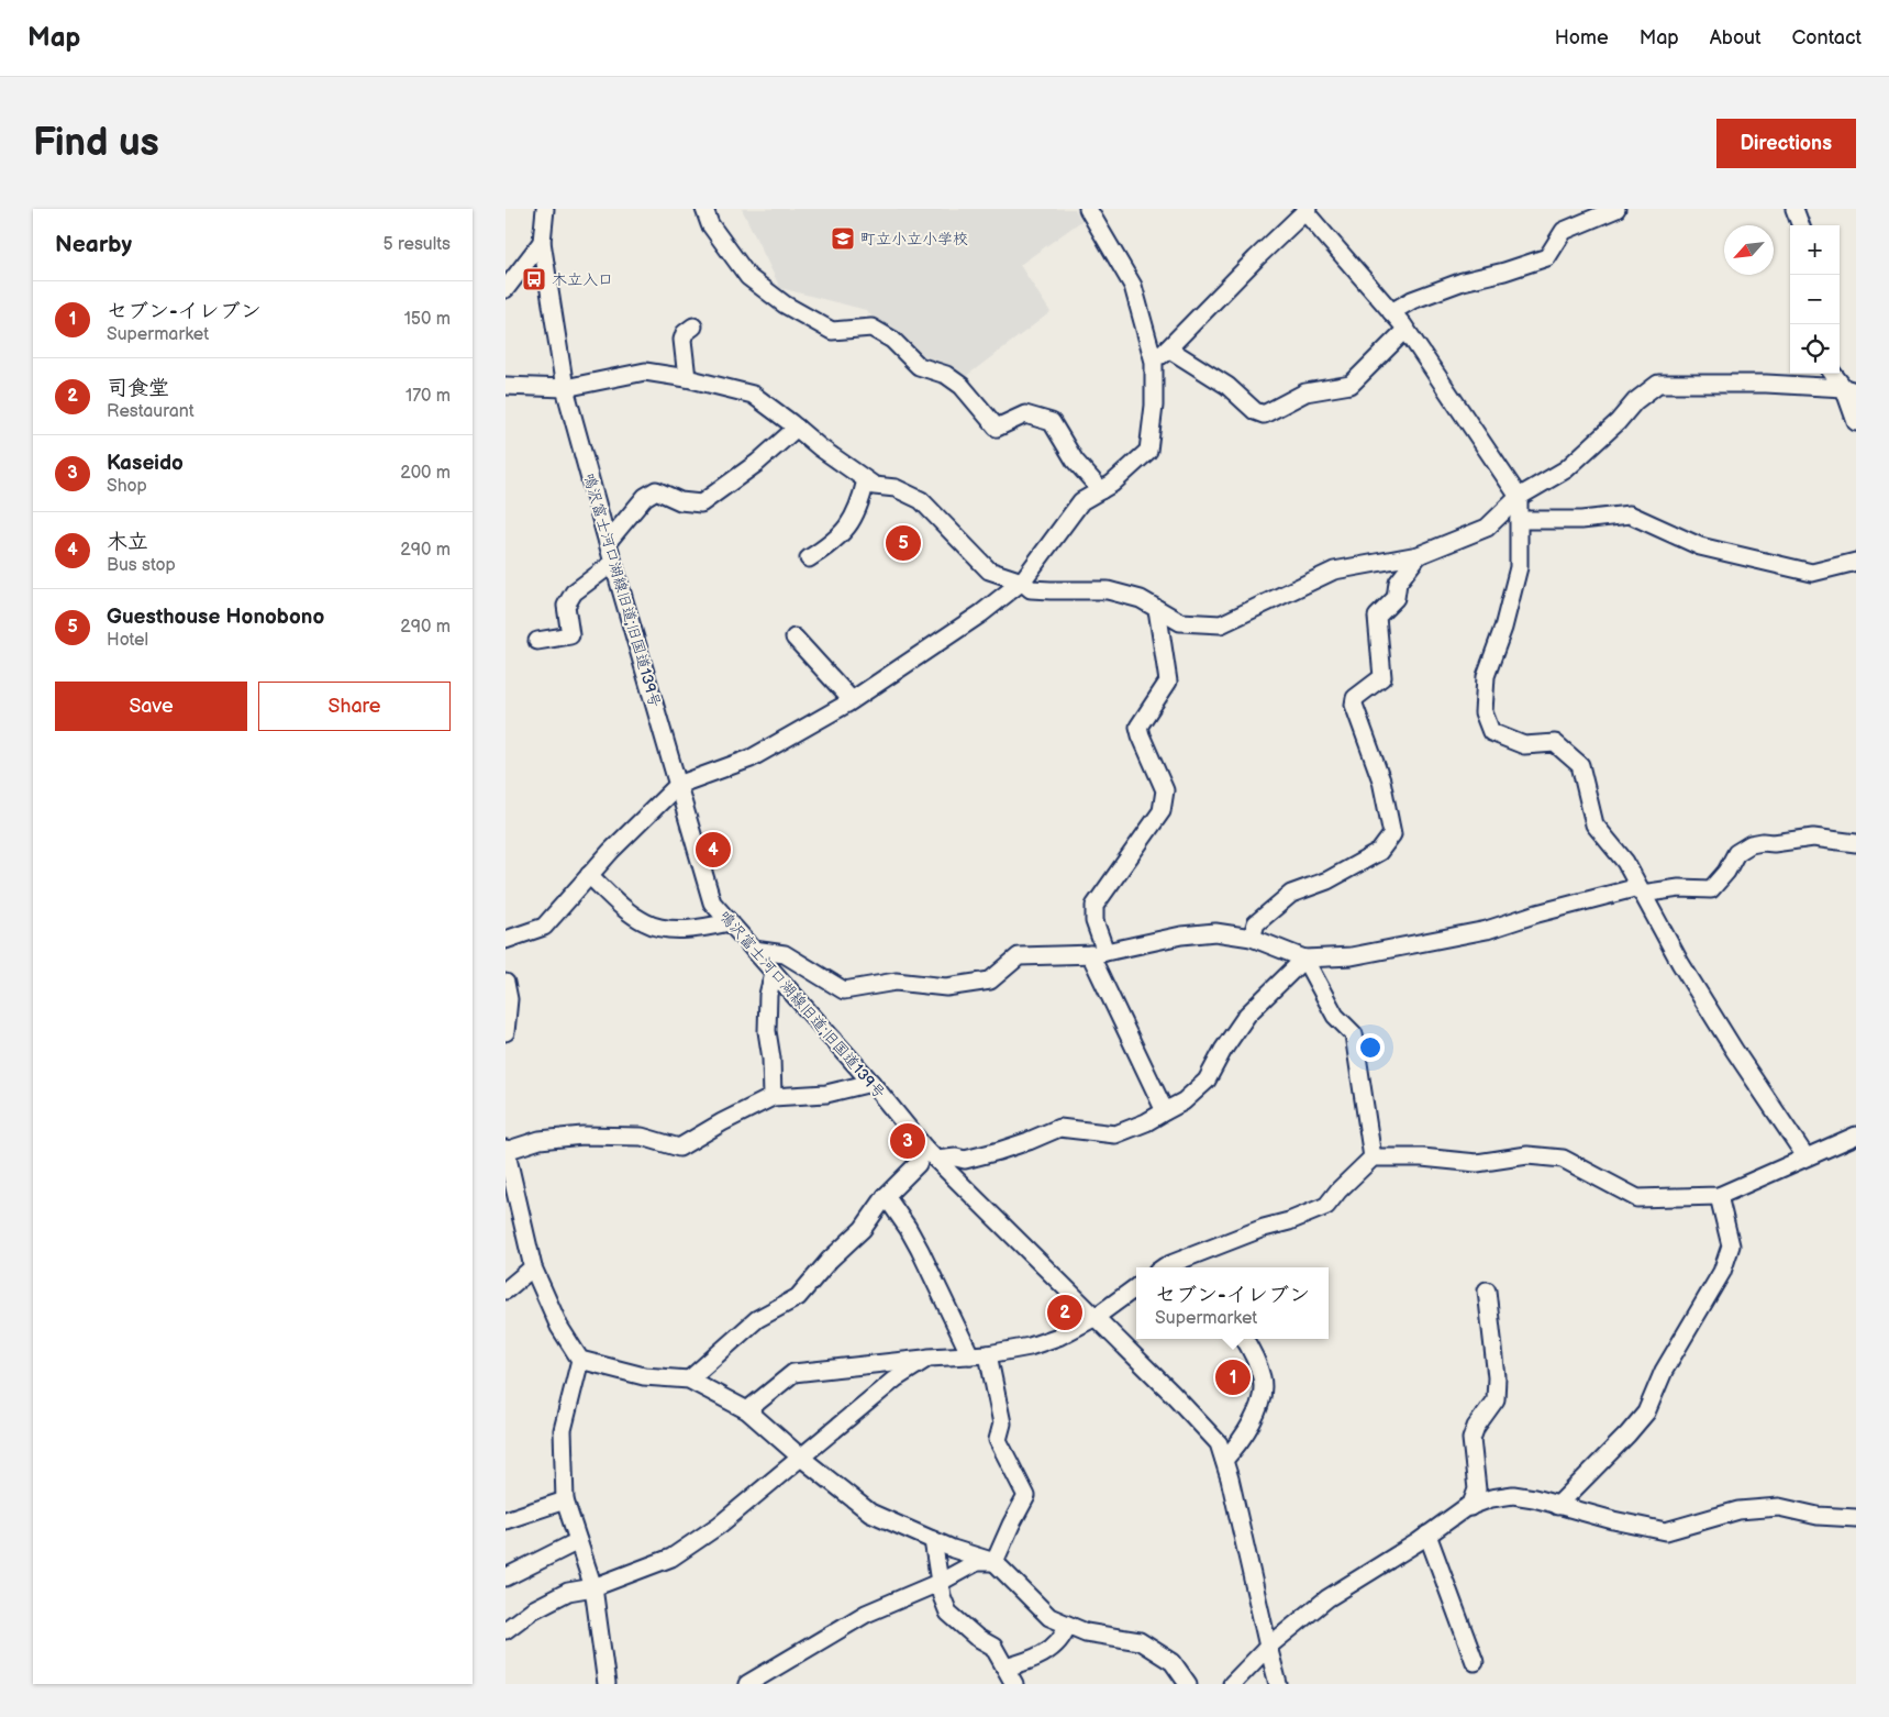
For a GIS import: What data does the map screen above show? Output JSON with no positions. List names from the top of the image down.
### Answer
{
  "streets": {
    "street": ["鳴沢富士河口湖線旧道;旧国道139号"]
  },
  "places": {
    "school or university": ["町立小立小学校"],
    "bus stop": ["木立入口"]
  },
  "north": "bottom left",
  "page": {
    "header": "Map",
    "nav": [
      "Home",
      "Map",
      "About",
      "Contact"
    ],
    "buttons": [
      "Directions",
      ["Save", "Share"]
    ],
    "title": "Find us",
    "heading": ["Nearby", "5 results"],
    "map_buttons": ["+", "−"],
    "list": [
      {
        "mark": "1",
        "name": "セブン-イレブン",
        "note": "Supermarket",
        "value": "150 m"
      },
      {
        "mark": "2",
        "name": "司食堂",
        "note": "Restaurant",
        "value": "170 m"
      },
      {
        "mark": "3",
        "name": "Kaseido",
        "note": "Shop",
        "value": "200 m"
      },
      {
        "mark": "4",
        "name": "木立",
        "note": "Bus stop",
        "value": "290 m"
      },
      {
        "mark": "5",
        "name": "Guesthouse Honobono",
        "note": "Hotel",
        "value": "290 m"
      }
    ],
    "pins": [
      "5",
      "4",
      "3",
      "2",
      "1"
    ],
    "popup": ["セブン-イレブン", "Supermarket"]
  }
}
